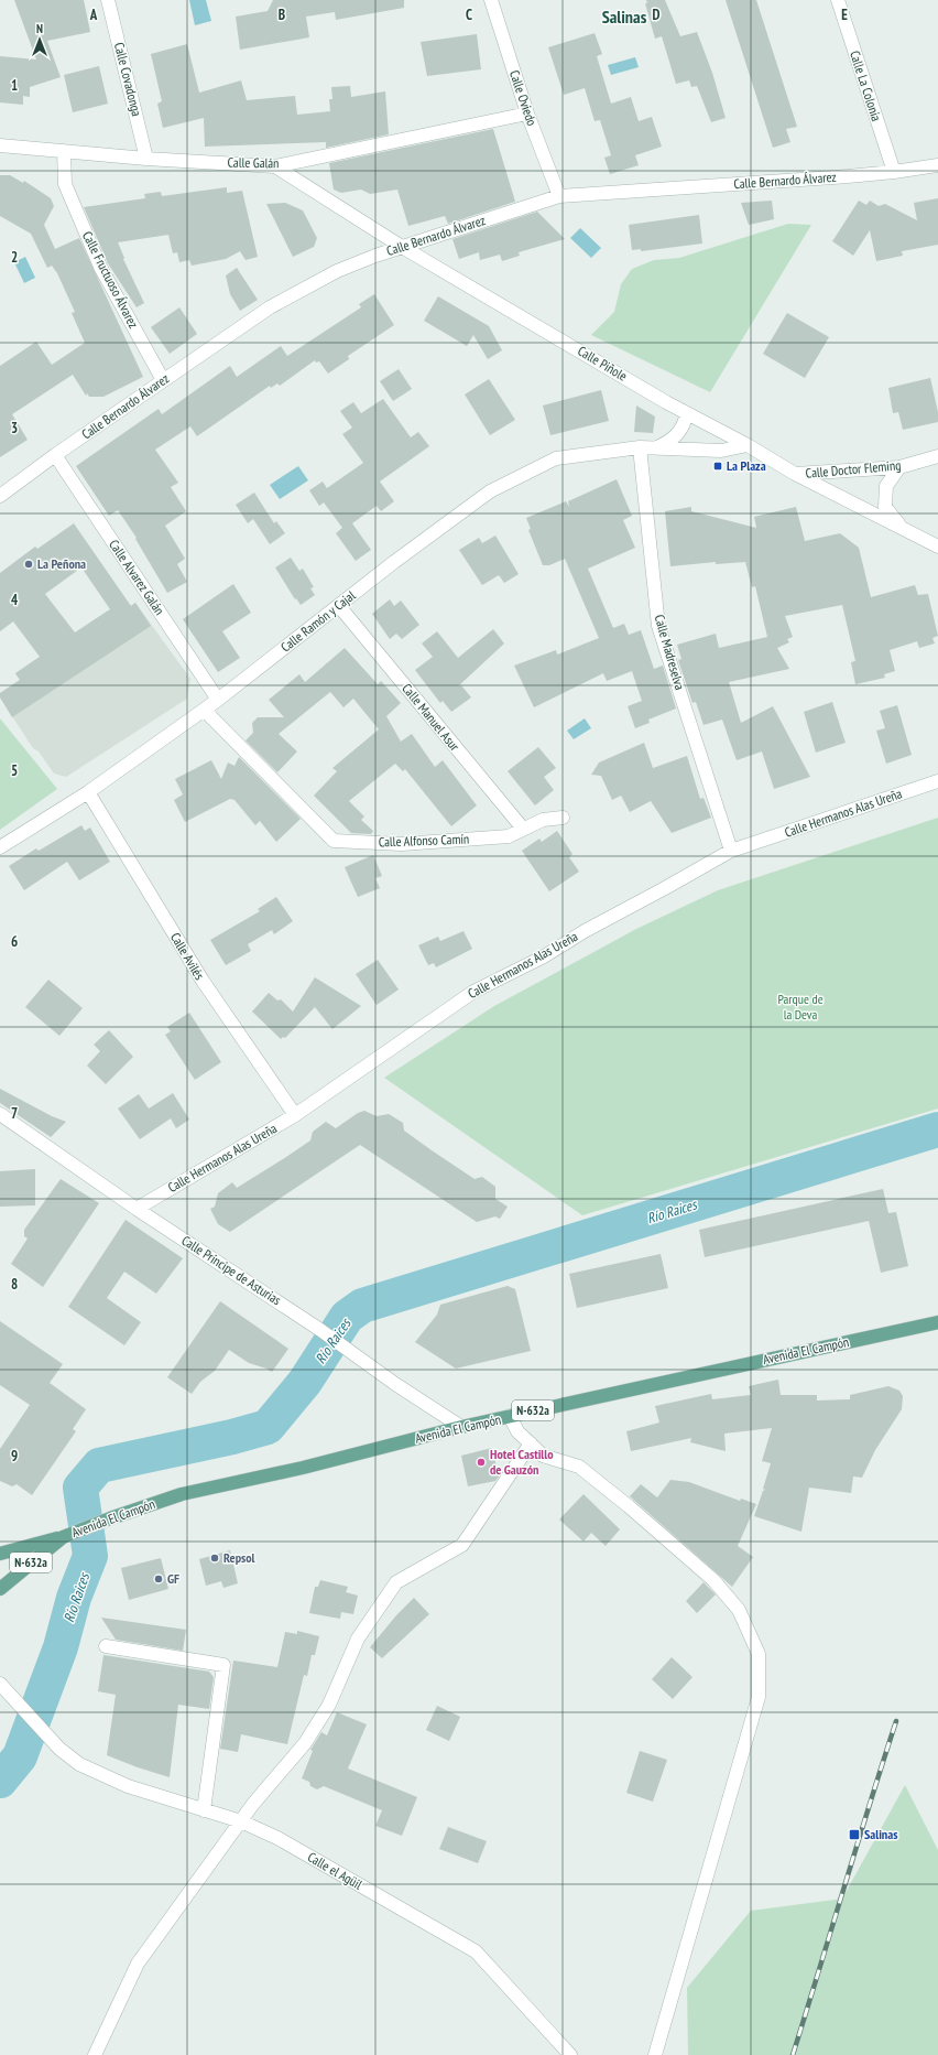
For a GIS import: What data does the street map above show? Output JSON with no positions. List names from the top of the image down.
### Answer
{
  "streets": {
    "main road": ["Avenida El Campón", "N-632a"],
    "street": [
      "Calle Covadonga",
      "Calle La Colonia",
      "Calle Oviedo",
      "Calle Galán",
      "Calle Bernardo Álvarez",
      "Calle Fructuoso Álvarez",
      "Calle Piñole",
      "Calle Doctor Fleming",
      "Calle Alvarez Galán",
      "Calle Ramón y Cajal",
      "Calle Madreselva",
      "Calle Manuel Asur",
      "Calle Hermanos Alas Ureña",
      "Calle Alfonso Camín",
      "Calle Avilés",
      "Calle Príncipe de Asturias",
      "Calle el Agüil"
    ]
  },
  "crossings": [
    ["Calle Covadonga", "Calle Galán"],
    ["Calle La Colonia", "Calle Bernardo Álvarez"],
    ["Calle Oviedo", "Calle Galán"],
    ["Calle Oviedo", "Calle Bernardo Álvarez"],
    ["Calle Galán", "Calle Fructuoso Álvarez"],
    ["Calle Galán", "Calle Piñole"],
    ["Calle Bernardo Álvarez", "Calle Fructuoso Álvarez"],
    ["Calle Bernardo Álvarez", "Calle Piñole"],
    ["Calle Bernardo Álvarez", "Calle Alvarez Galán"],
    ["Calle Piñole", "Calle Doctor Fleming"],
    ["Calle Piñole", "Calle Ramón y Cajal"],
    ["Calle Alvarez Galán", "Calle Ramón y Cajal"],
    ["Calle Ramón y Cajal", "Calle Madreselva"],
    ["Calle Ramón y Cajal", "Calle Manuel Asur"],
    ["Calle Ramón y Cajal", "Calle Alfonso Camín"],
    ["Calle Ramón y Cajal", "Calle Avilés"],
    ["Calle Madreselva", "Calle Hermanos Alas Ureña"],
    ["Calle Manuel Asur", "Calle Alfonso Camín"],
    ["Calle Hermanos Alas Ureña", "Calle Avilés"],
    ["Calle Hermanos Alas Ureña", "Calle Príncipe de Asturias"],
    ["Calle Príncipe de Asturias", "Avenida El Campón"]
  ],
  "districts": ["Salinas"],
  "water": ["Río Raices"],
  "parks": ["Parque de la Deva"],
  "places": {
    "transit": ["La Plaza", "Salinas"],
    "other": [
      "La Peñona",
      "Hotel Castillo de Gauzón",
      "Repsol",
      "GF"
    ]
  },
  "north": "top",
  "grid": {
    "columns": [
      "A",
      "B",
      "C",
      "D",
      "E"
    ],
    "rows": [
      "1",
      "2",
      "3",
      "4",
      "5",
      "6",
      "7",
      "8",
      "9"
    ]
  }
}
